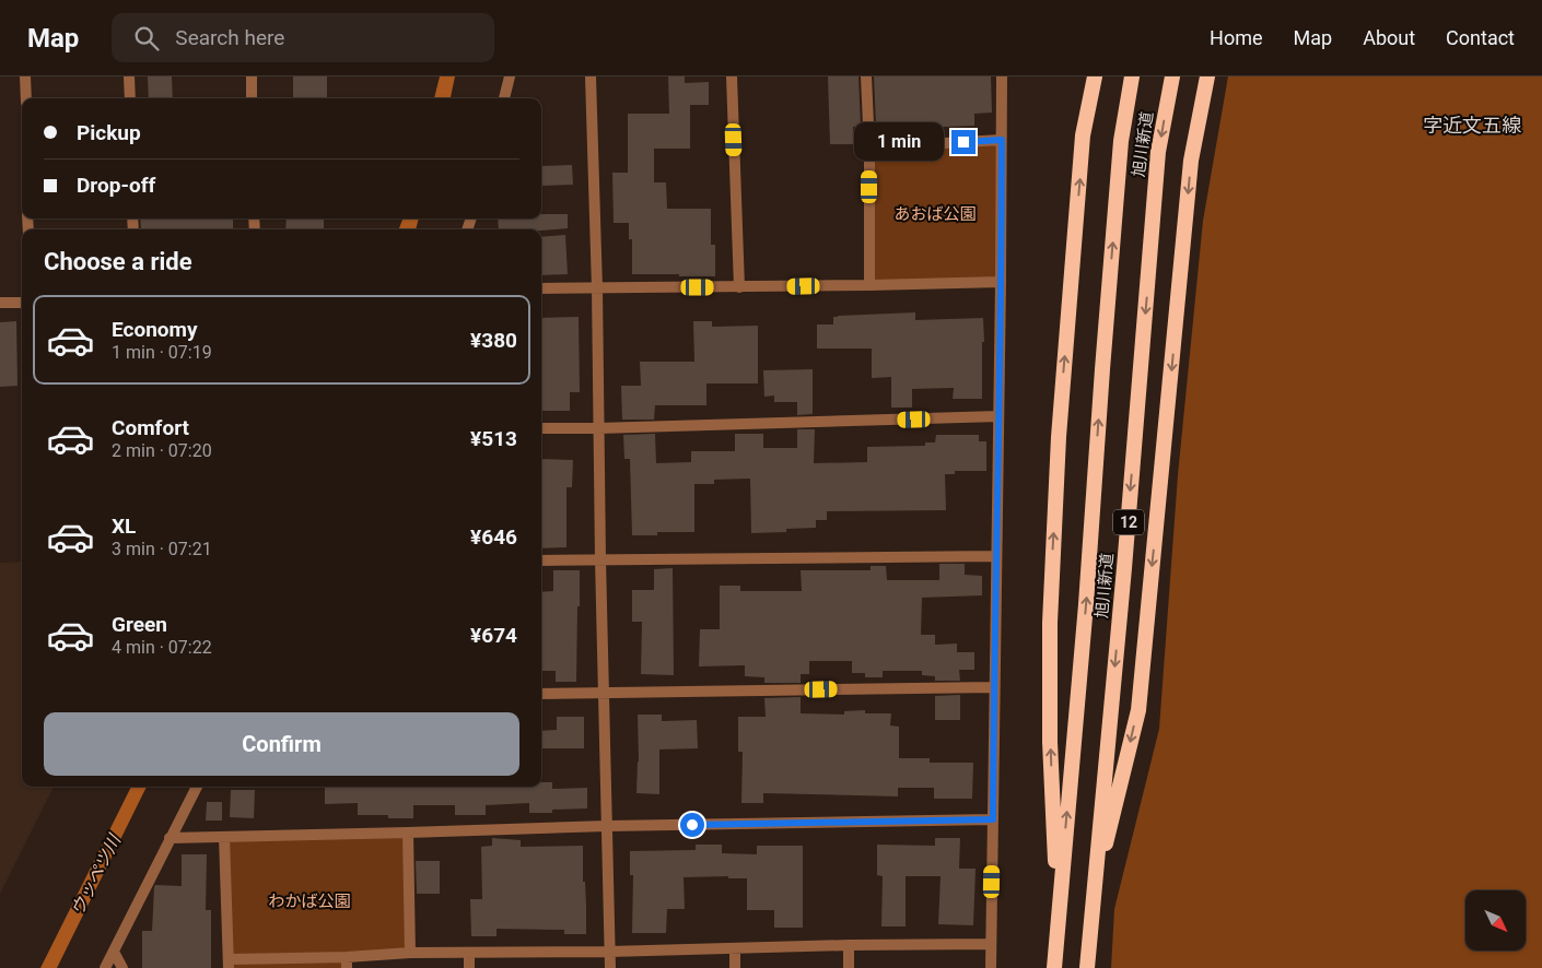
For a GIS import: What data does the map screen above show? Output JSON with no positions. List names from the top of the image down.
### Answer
{
  "streets": {
    "highway": ["旭川新道", "12"]
  },
  "crossings": [
    ["旭川新道", "12"]
  ],
  "districts": ["字近文五線"],
  "water": ["ウッペツ川"],
  "parks": ["あおば公園", "わかば公園"],
  "north": "bottom right",
  "page": {
    "header": "Map",
    "search": "Search here",
    "nav": [
      "Home",
      "Map",
      "About",
      "Contact"
    ],
    "banner": ["Pickup", "Drop-off"],
    "bubble": "1 min",
    "heading": "Choose a ride",
    "list": [
      {
        "name": "Economy",
        "note": "1 min · 07:19",
        "value": "¥380"
      },
      {
        "name": "Comfort",
        "note": "2 min · 07:20",
        "value": "¥513"
      },
      {
        "name": "XL",
        "note": "3 min · 07:21",
        "value": "¥646"
      },
      {
        "name": "Green",
        "note": "4 min · 07:22",
        "value": "¥674"
      }
    ],
    "buttons": "Confirm"
  }
}
